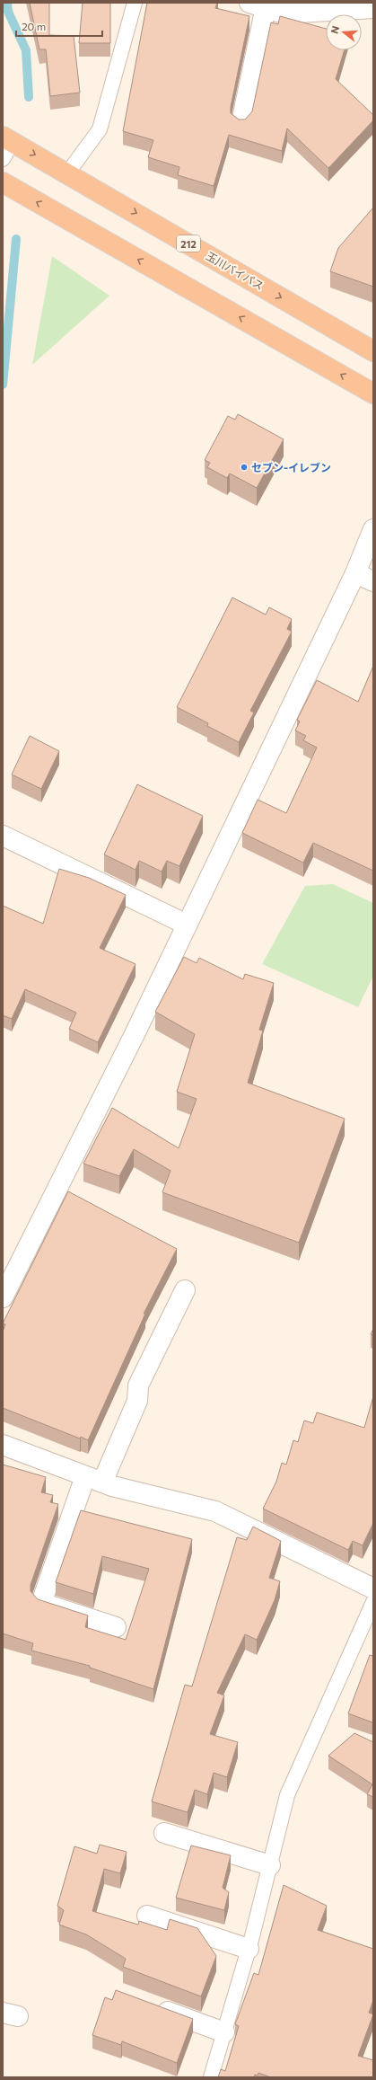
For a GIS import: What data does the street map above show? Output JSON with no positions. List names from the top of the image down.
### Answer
{
  "streets": {
    "highway": ["212", "玉川バイパス"]
  },
  "places": ["セブン-イレブン"],
  "scale_bar": "20 m",
  "north": "left"
}
